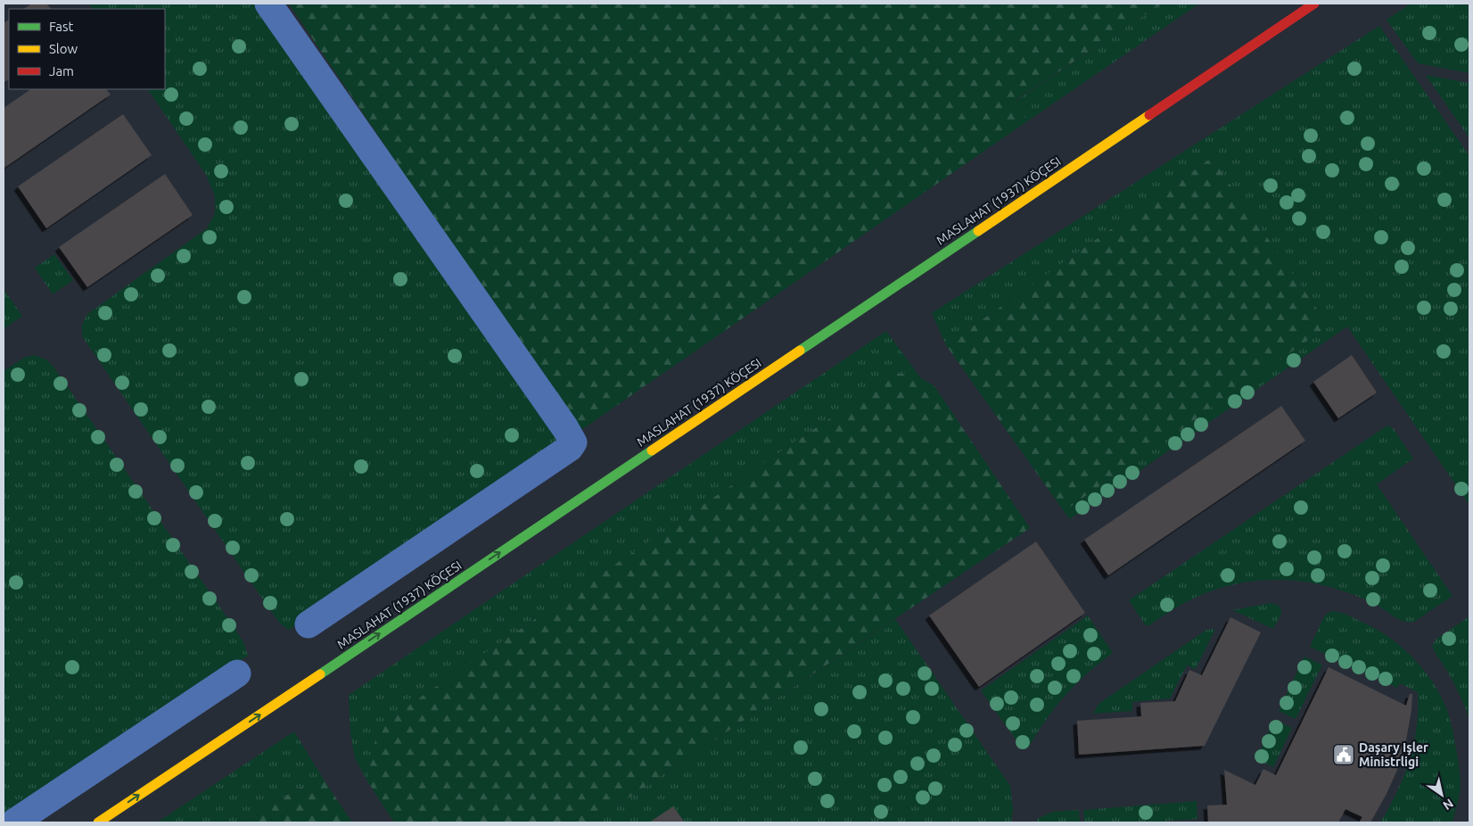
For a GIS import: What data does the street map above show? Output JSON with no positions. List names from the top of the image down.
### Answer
{
  "streets": {
    "street": ["MASLAHAT (1937) KÖÇESI"]
  },
  "one_way": ["MASLAHAT (1937) KÖÇESI"],
  "places": {
    "public building": ["Daşary Işler Ministrligi"]
  },
  "legend": ["Fast", "Slow", "Jam"],
  "north": "bottom right"
}
